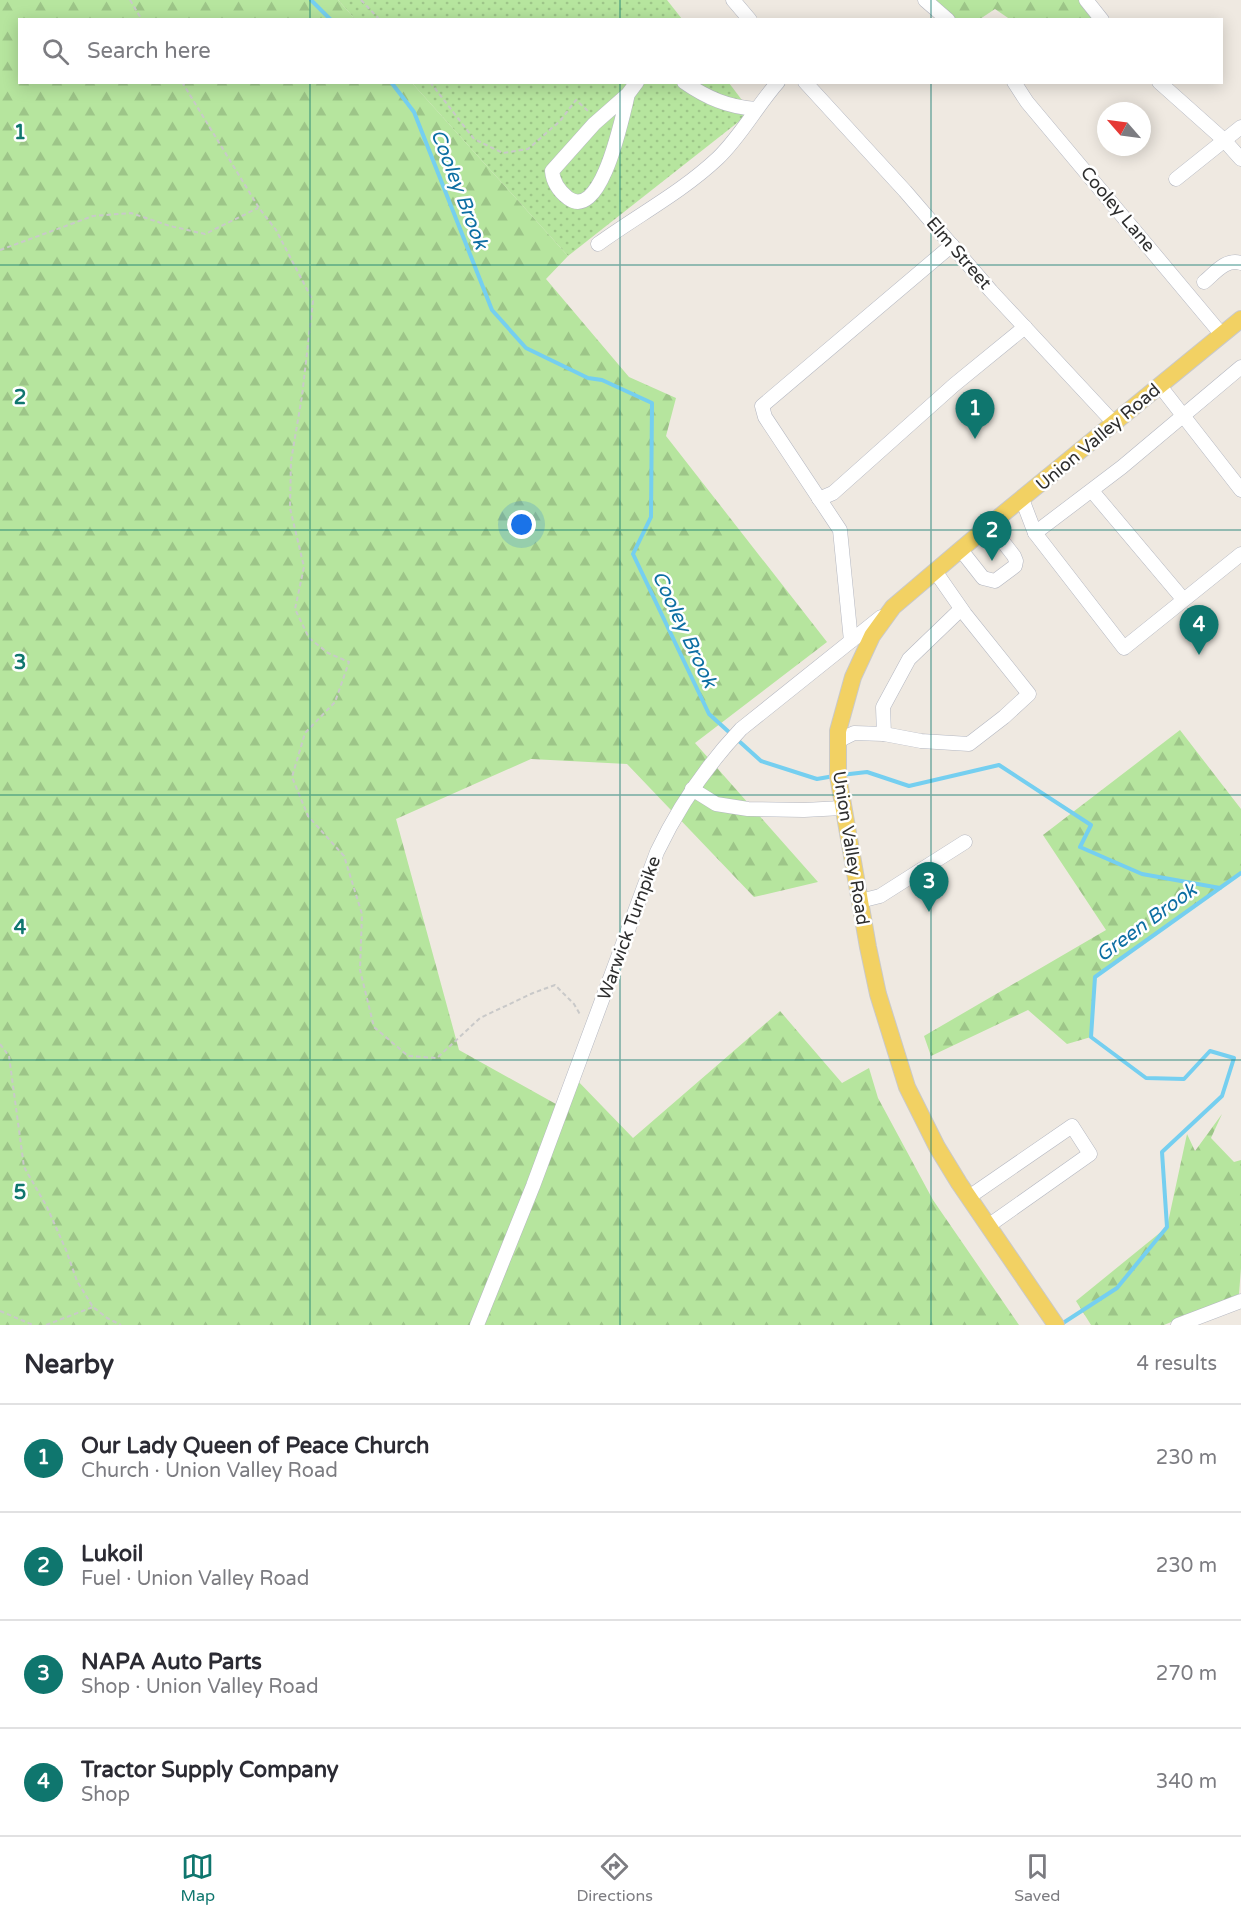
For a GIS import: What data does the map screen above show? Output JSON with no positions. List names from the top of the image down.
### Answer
{
  "streets": {
    "main road": ["Union Valley Road"],
    "street": ["Cooley Lane", "Elm Street", "Warwick Turnpike"]
  },
  "crossings": [
    ["Cooley Lane", "Union Valley Road"],
    ["Elm Street", "Union Valley Road"],
    ["Union Valley Road", "Warwick Turnpike"]
  ],
  "water": ["Cooley Brook", "Green Brook"],
  "north": "top left",
  "page": {
    "search": "Search here",
    "pins": [
      "1",
      "2",
      "4",
      "3"
    ],
    "heading": ["Nearby", "4 results"],
    "list": [
      {
        "mark": "1",
        "name": "Our Lady Queen of Peace Church",
        "note": "Church · Union Valley Road",
        "value": "230 m"
      },
      {
        "mark": "2",
        "name": "Lukoil",
        "note": "Fuel · Union Valley Road",
        "value": "230 m"
      },
      {
        "mark": "3",
        "name": "NAPA Auto Parts",
        "note": "Shop · Union Valley Road",
        "value": "270 m"
      },
      {
        "mark": "4",
        "name": "Tractor Supply Company",
        "note": "Shop",
        "value": "340 m"
      }
    ],
    "nav": ["Map", "Directions", "Saved"]
  },
  "grid": {
    "rows": [
      "1",
      "2",
      "3",
      "4",
      "5"
    ]
  }
}
